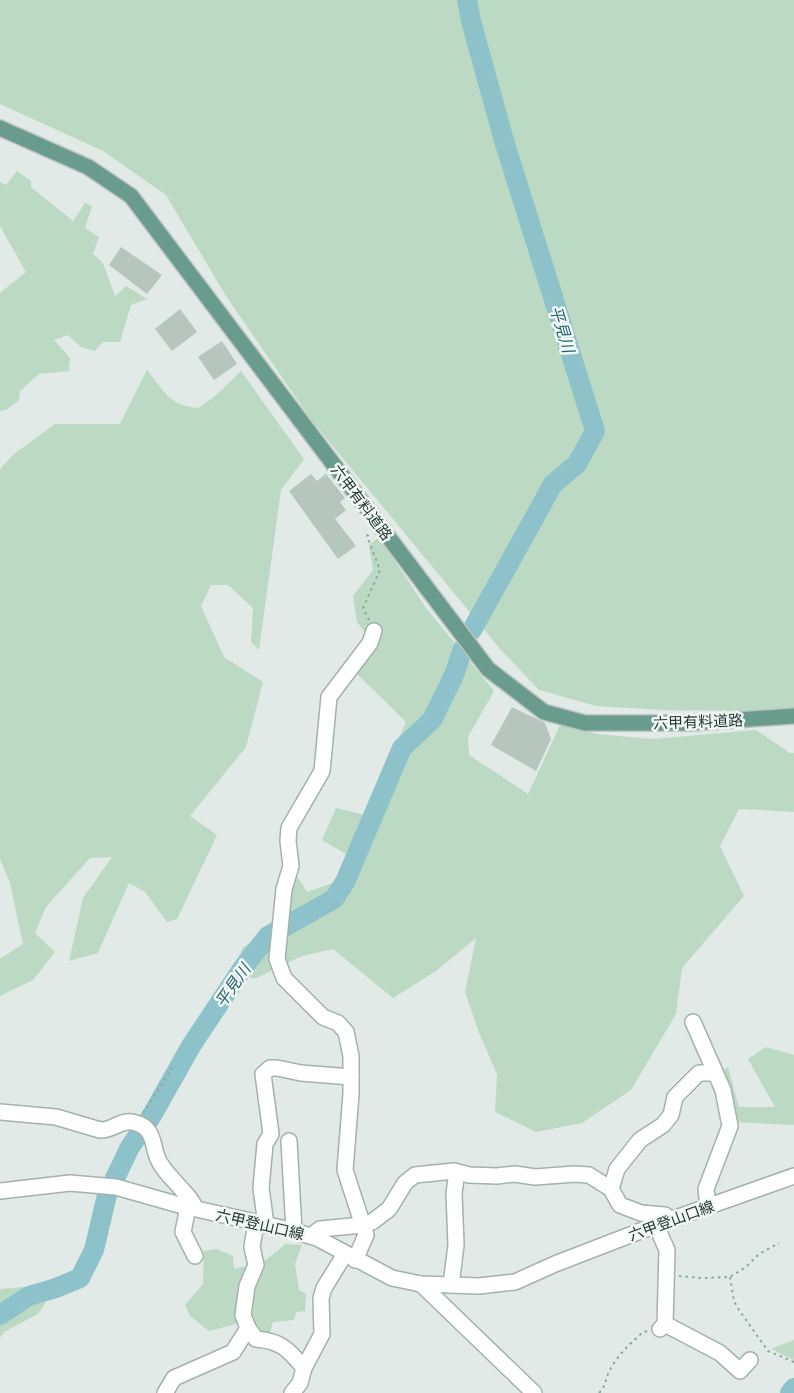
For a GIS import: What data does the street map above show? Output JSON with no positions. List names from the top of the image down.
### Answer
{
  "streets": {
    "main road": ["六甲有料道路"],
    "street": ["六甲登山口線"]
  },
  "water": ["平見川"]
}
